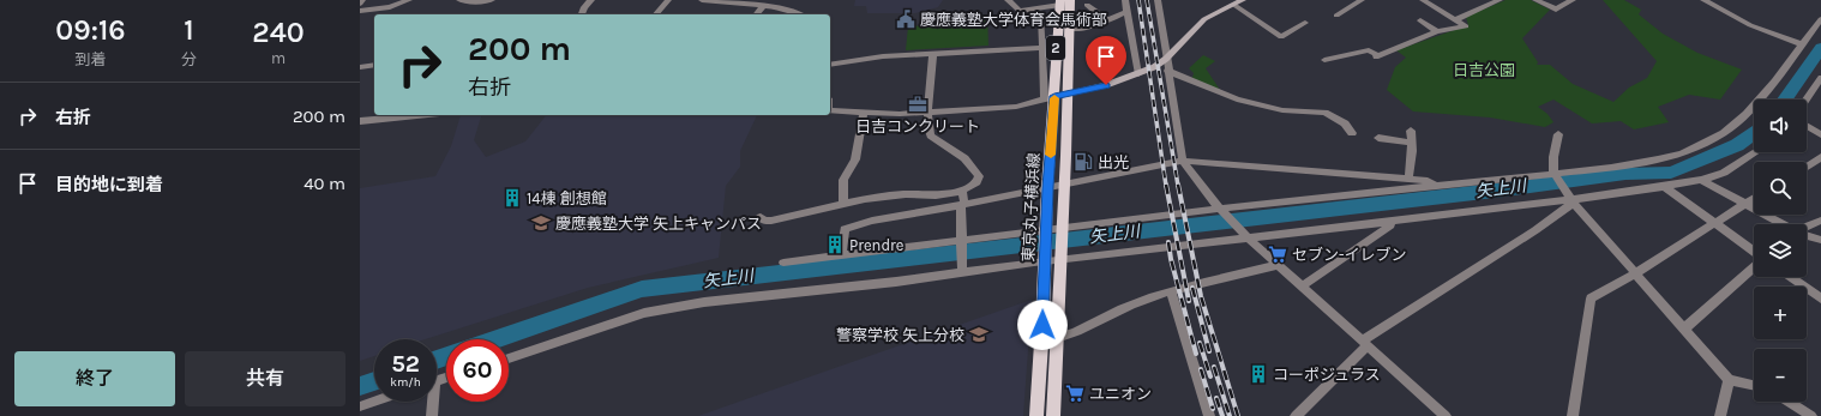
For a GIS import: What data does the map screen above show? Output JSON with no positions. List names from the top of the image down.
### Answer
{
  "streets": {
    "main road": ["2", "東京丸子横浜線"]
  },
  "water": ["矢上川"],
  "parks": ["日吉公園"],
  "places": {
    "public building": ["慶應義塾大学体育会馬術部"],
    "office": ["日吉コンクリート"],
    "fuel station": ["出光"],
    "building": ["14棟 創想館", "Prendre", "コーポジュラス"],
    "school or university": ["慶應義塾大学 矢上キャンパス", "警察学校 矢上分校"],
    "supermarket": ["セブン-イレブン", "ユニオン"]
  },
  "page": {
    "eta": [
      "09:16",
      "到着",
      "1",
      "分",
      "240",
      "m"
    ],
    "turn": ["200 m", "右折"],
    "list": [
      {
        "name": "右折",
        "value": "200 m"
      },
      {
        "name": "目的地に到着",
        "value": "40 m"
      }
    ],
    "map_buttons": ["+", "−"],
    "speed": "52 km/h",
    "limit": "60",
    "buttons": ["終了", "共有"]
  }
}
